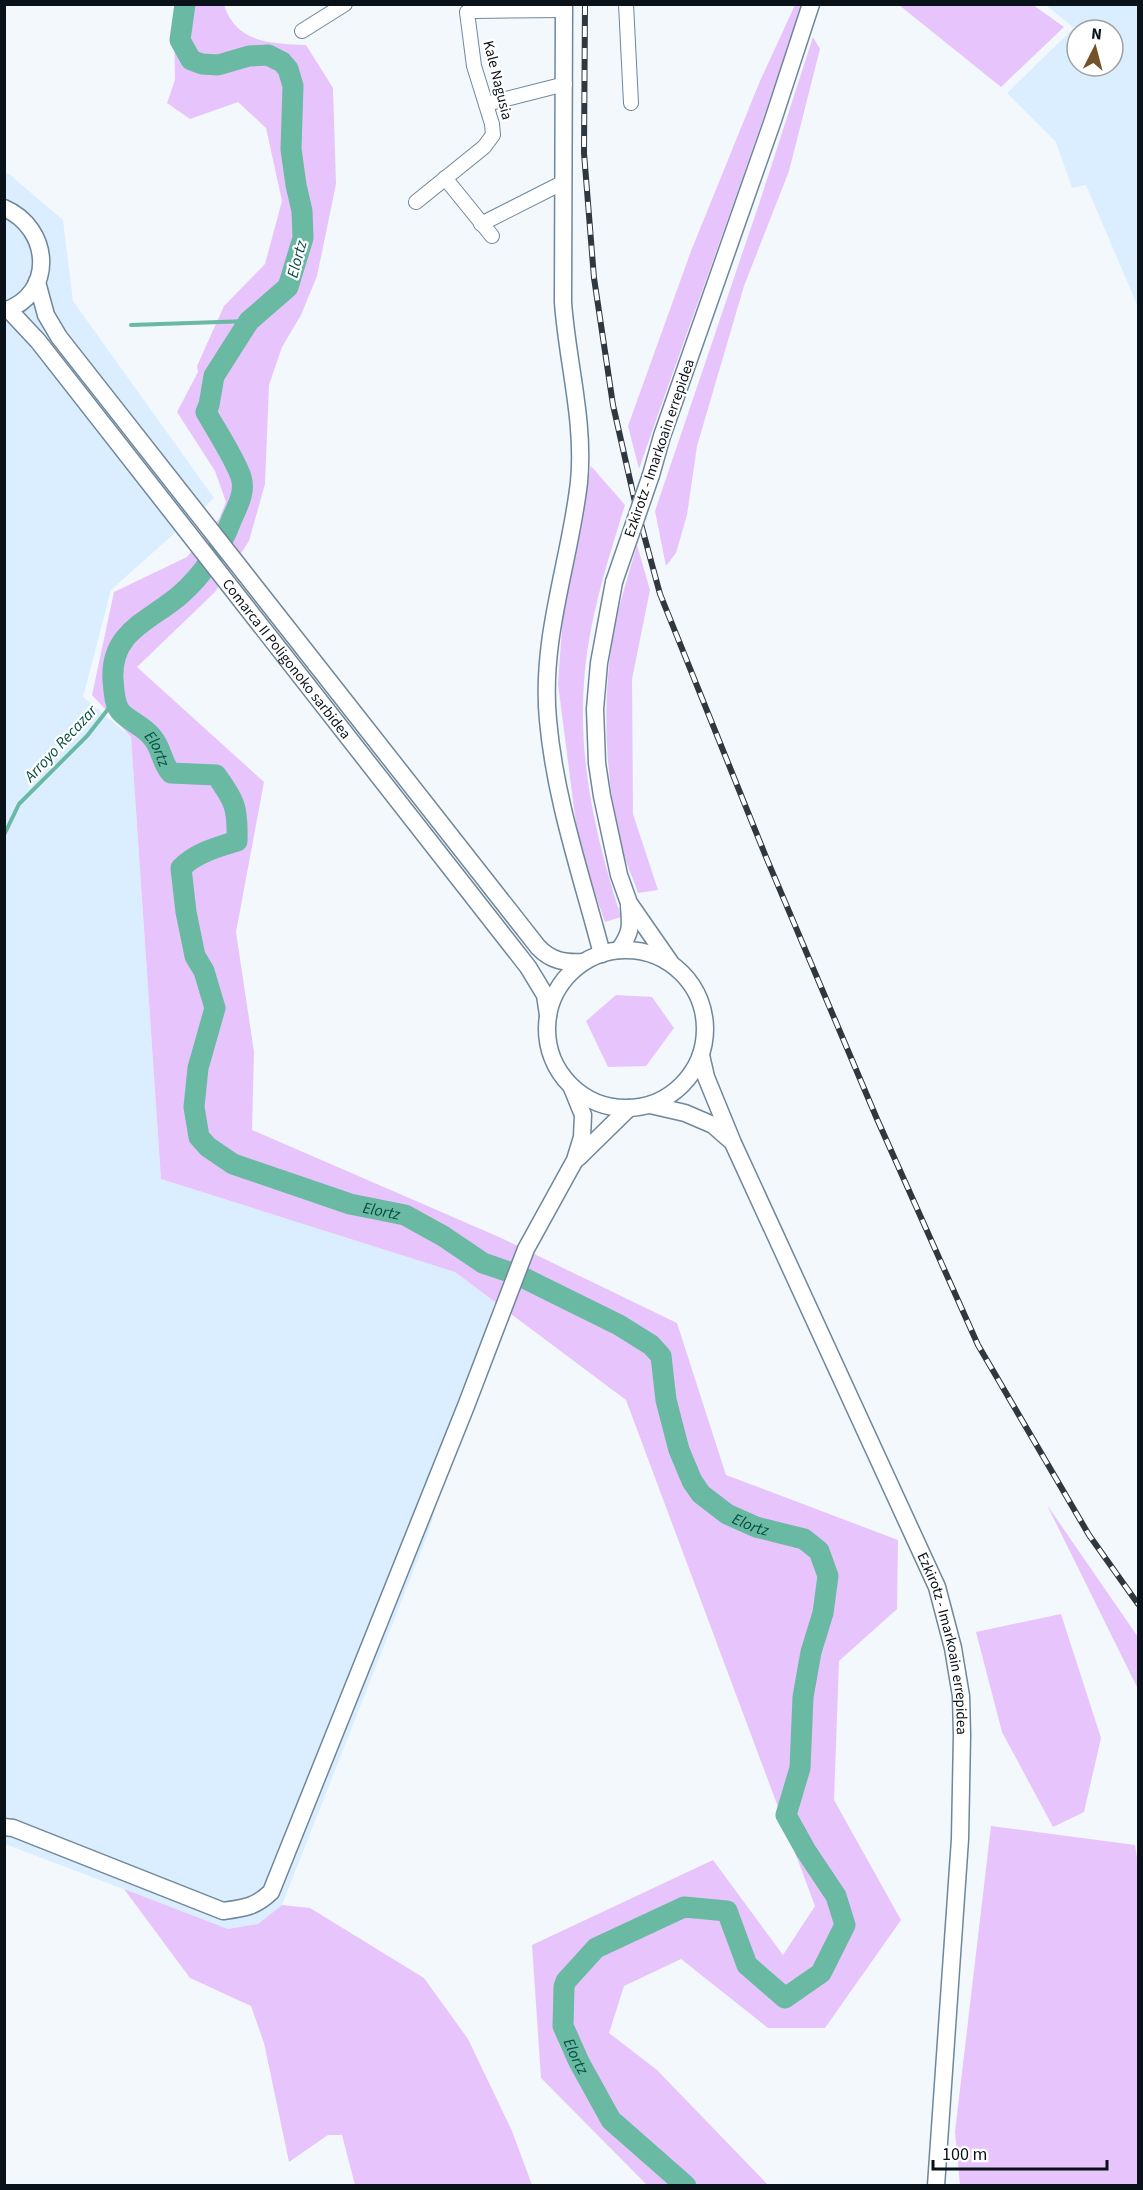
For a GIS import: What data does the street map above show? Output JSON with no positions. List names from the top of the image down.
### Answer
{
  "streets": {
    "street": ["Kale Nagusia", "Ezkirotz - Imarkoain errepidea", "Comarca II Poligonoko sarbidea"]
  },
  "crossings": [
    ["Ezkirotz - Imarkoain errepidea", "Comarca II Poligonoko sarbidea"]
  ],
  "water": ["Elortz", "Arroyo Recazar"],
  "scale_bar": "100 m",
  "north": "top"
}
